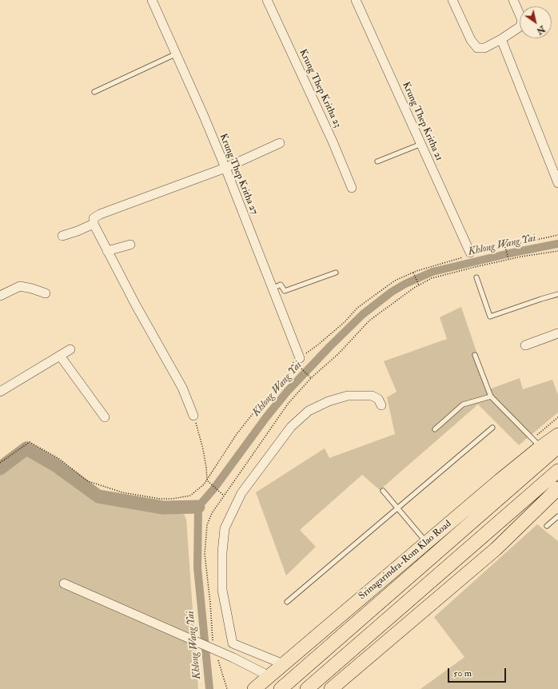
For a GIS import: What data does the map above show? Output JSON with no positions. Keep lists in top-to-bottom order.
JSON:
{
  "streets": {
    "main road": ["Srinagarindra-Rom Klao Road"],
    "street": ["Krung Thep Kritha 23", "Krung Thep Kritha 21", "Krung Thep Kritha 27"]
  },
  "water": ["Khlong Wang Yai"],
  "scale_bar": "50 m",
  "north": "bottom right"
}
